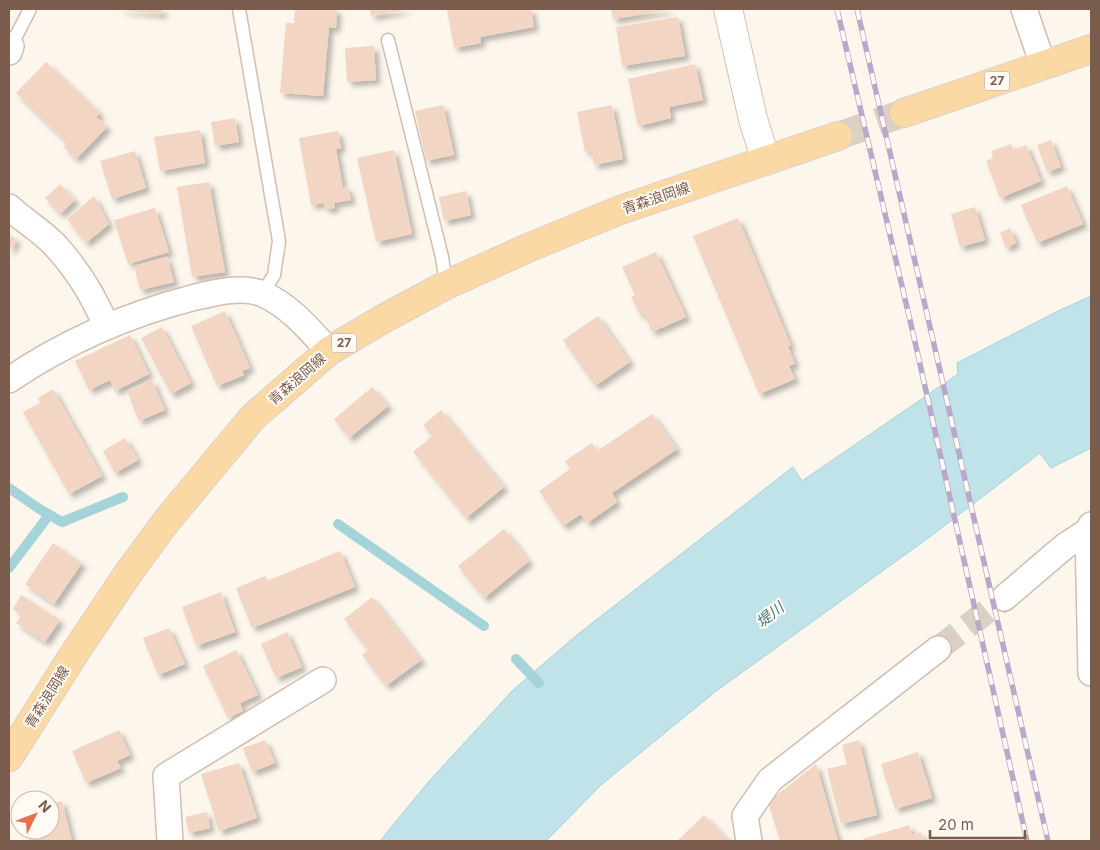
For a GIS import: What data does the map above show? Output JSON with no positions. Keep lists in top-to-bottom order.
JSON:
{
  "streets": {
    "main road": ["27", "青森浪岡線"]
  },
  "water": ["堤川"],
  "scale_bar": "20 m",
  "north": "top right"
}
